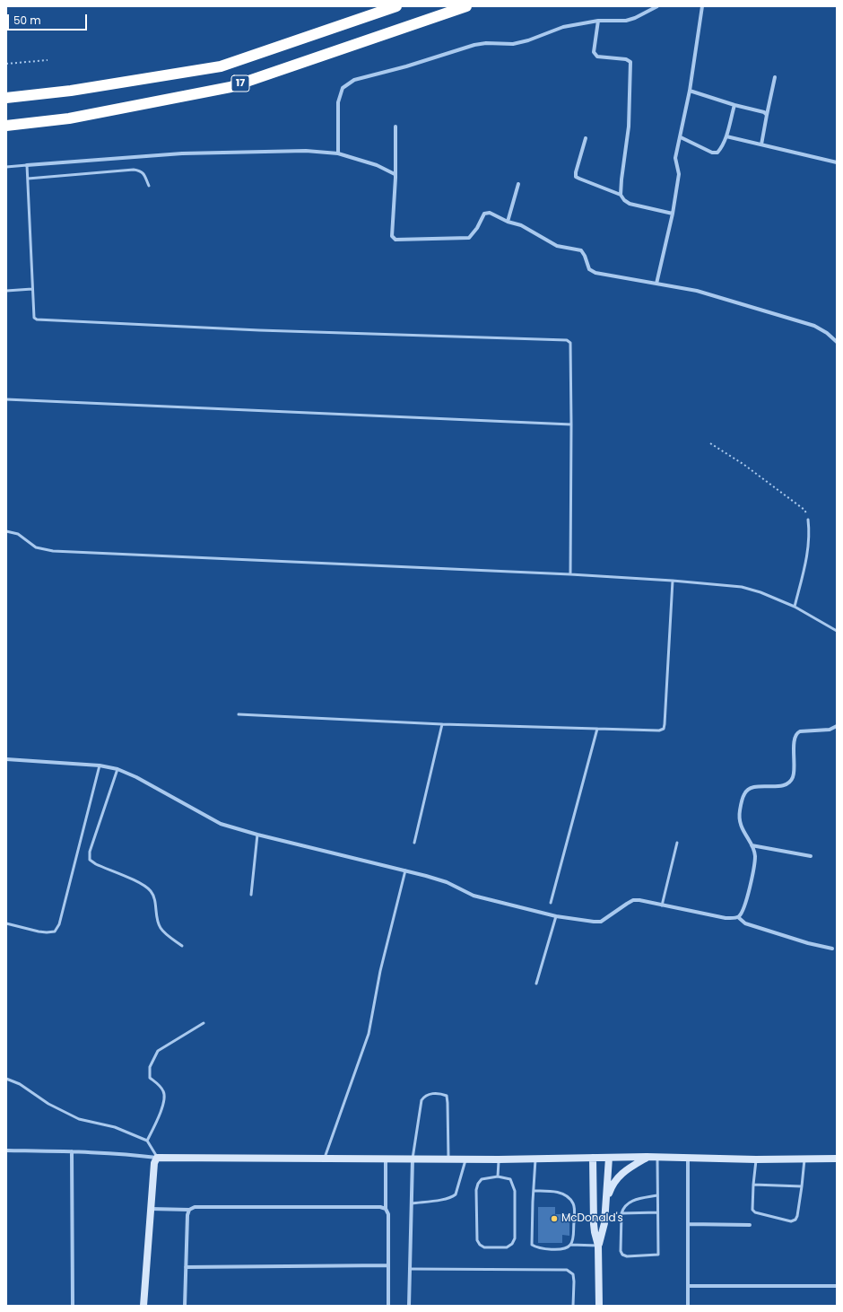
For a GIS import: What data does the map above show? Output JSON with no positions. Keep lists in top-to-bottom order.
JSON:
{
  "streets": {
    "highway": ["17"]
  },
  "places": ["McDonald's"],
  "scale_bar": "50 m"
}
